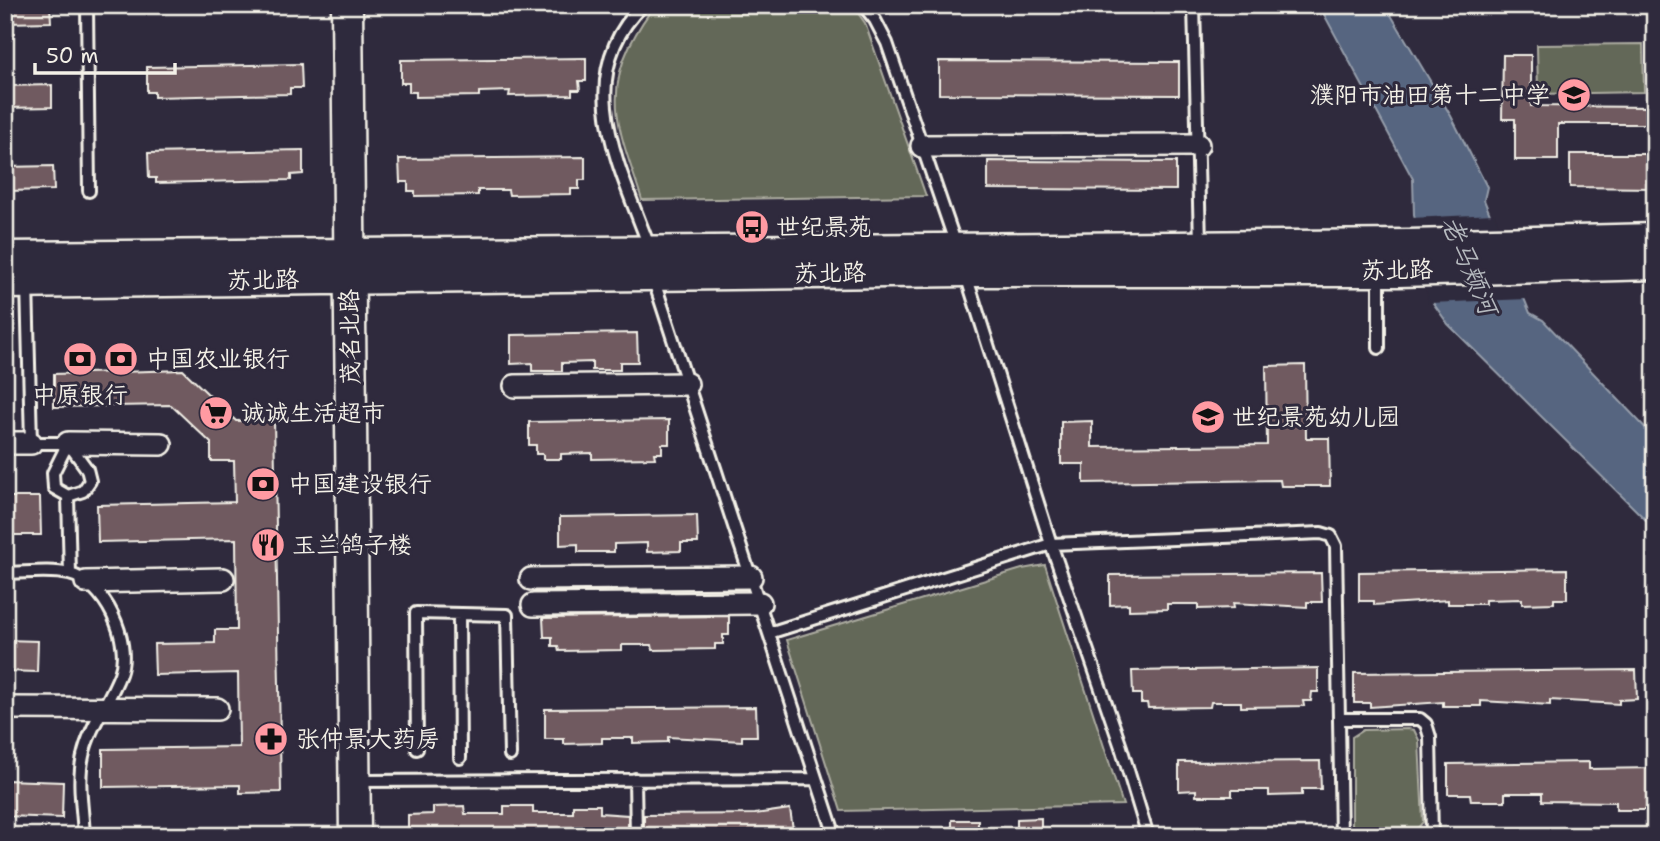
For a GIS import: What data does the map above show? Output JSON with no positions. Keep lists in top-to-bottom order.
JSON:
{
  "streets": {
    "main road": ["苏北路", "茂名北路"]
  },
  "crossings": [
    ["苏北路", "茂名北路"]
  ],
  "water": ["老马颊河"],
  "places": {
    "school or university": ["濮阳市油田第十二中学", "世纪景苑幼儿园"],
    "bus stop": ["世纪景苑"],
    "bank": ["中原银行", "中国农业银行", "中国建设银行"],
    "supermarket": ["诚诚生活超市"],
    "restaurant": ["玉兰鸽子楼"],
    "pharmacy": ["张仲景大药房"]
  },
  "scale_bar": "50 m"
}
